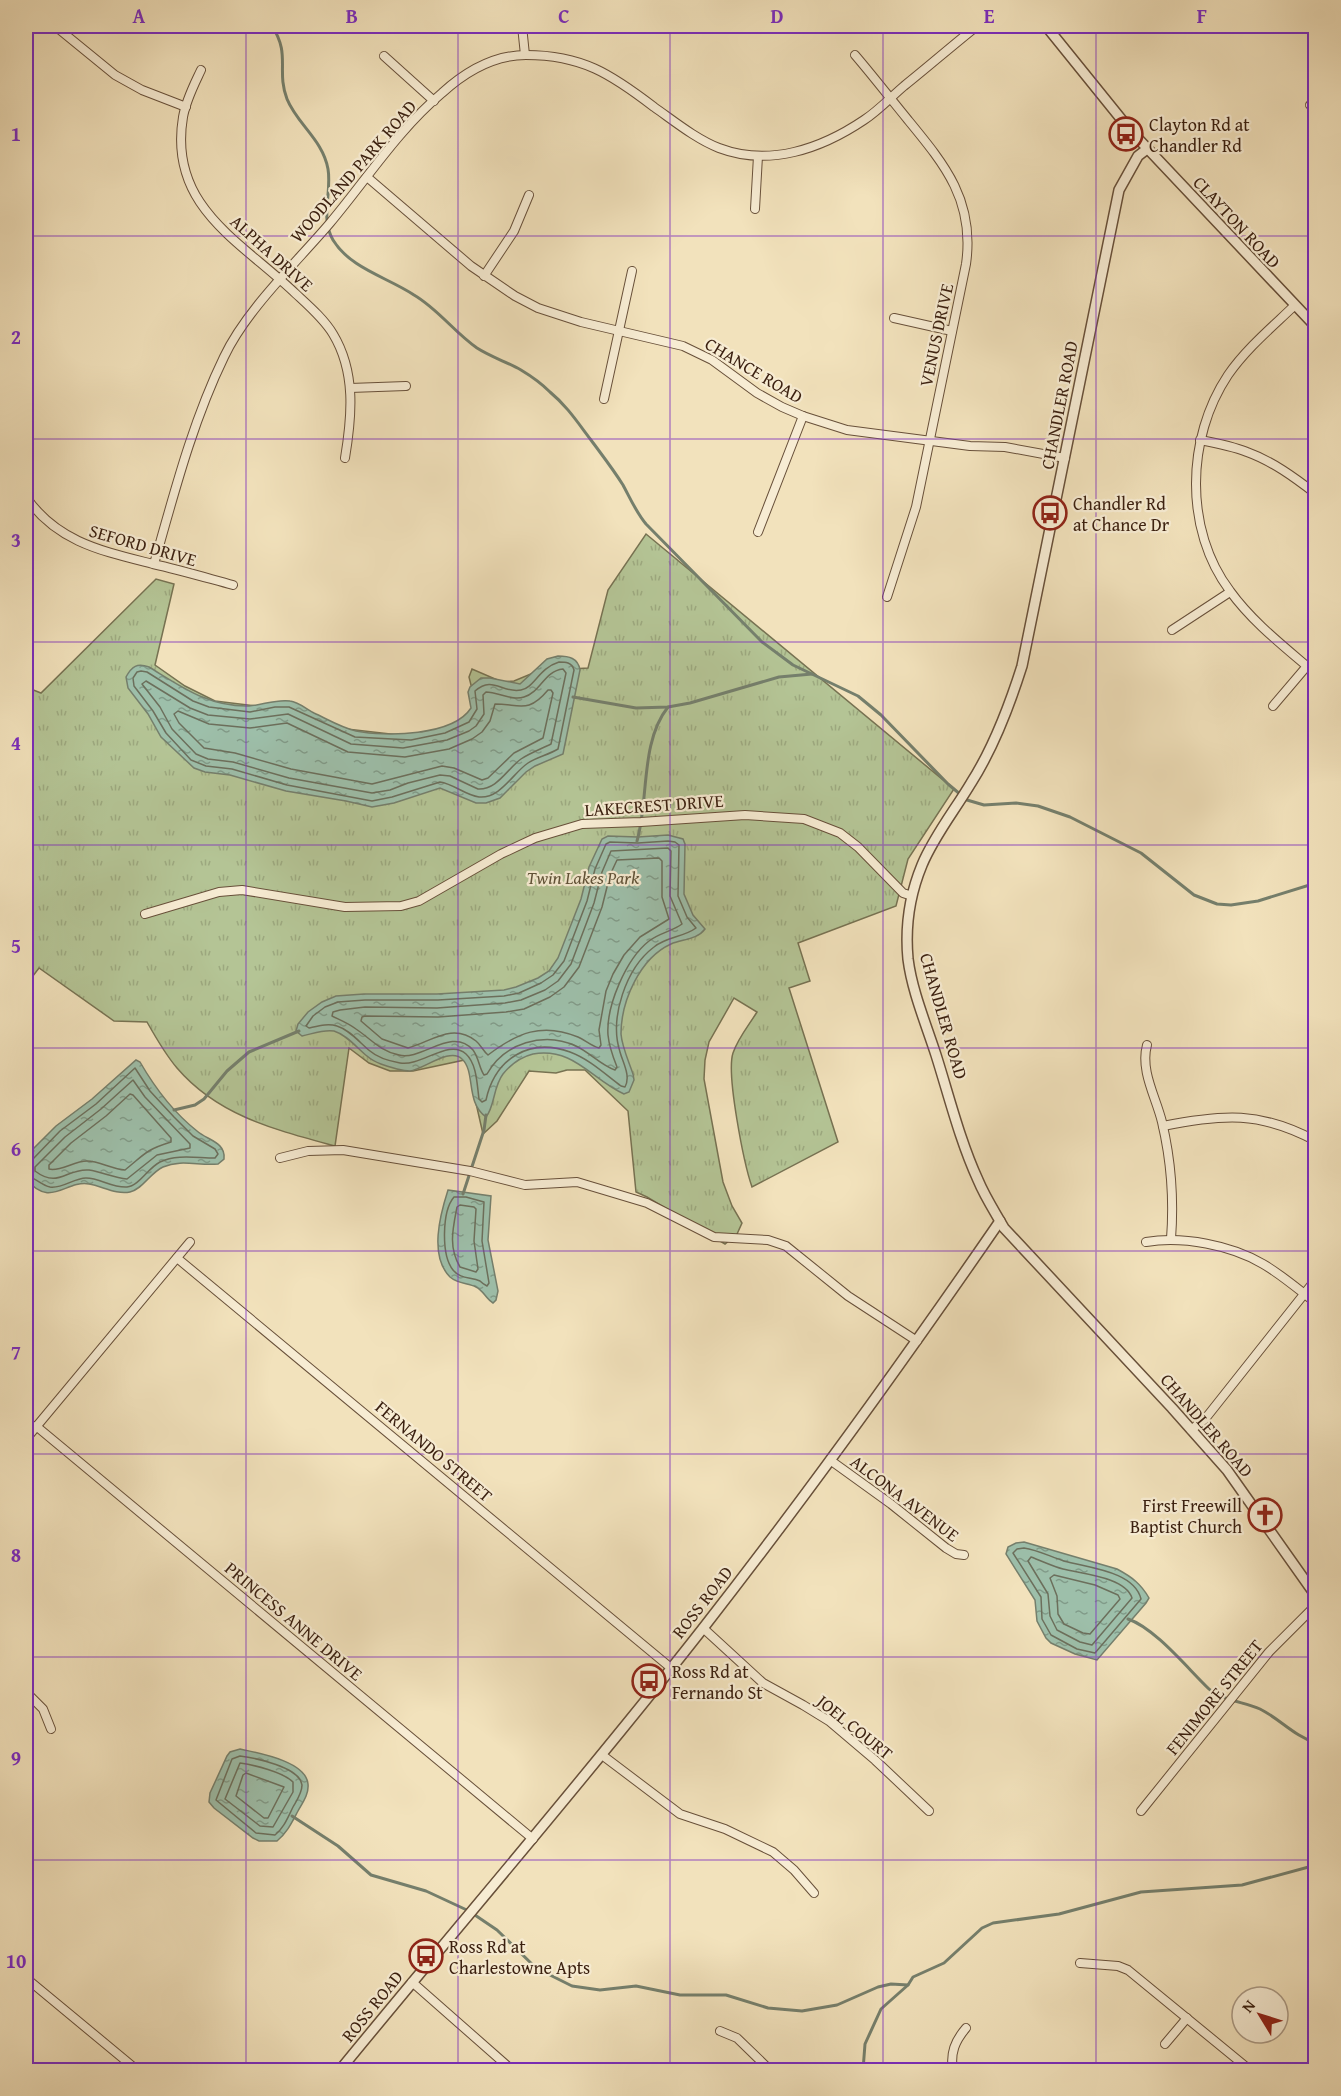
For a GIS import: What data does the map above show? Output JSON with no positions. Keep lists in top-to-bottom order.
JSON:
{
  "streets": {
    "street": [
      "WOODLAND PARK ROAD",
      "CLAYTON ROAD",
      "ALPHA DRIVE",
      "VENUS DRIVE",
      "CHANCE ROAD",
      "CHANDLER ROAD",
      "SEFORD DRIVE",
      "LAKECREST DRIVE",
      "FERNANDO STREET",
      "ALCONA AVENUE",
      "ROSS ROAD",
      "PRINCESS ANNE DRIVE",
      "FENIMORE STREET",
      "JOEL COURT"
    ]
  },
  "crossings": [
    ["WOODLAND PARK ROAD", "ALPHA DRIVE"],
    ["WOODLAND PARK ROAD", "VENUS DRIVE"],
    ["WOODLAND PARK ROAD", "CHANCE ROAD"],
    ["WOODLAND PARK ROAD", "SEFORD DRIVE"],
    ["CLAYTON ROAD", "CHANDLER ROAD"],
    ["VENUS DRIVE", "CHANCE ROAD"],
    ["CHANCE ROAD", "CHANDLER ROAD"],
    ["CHANDLER ROAD", "LAKECREST DRIVE"],
    ["CHANDLER ROAD", "ROSS ROAD"],
    ["FERNANDO STREET", "ROSS ROAD"],
    ["ALCONA AVENUE", "ROSS ROAD"],
    ["ROSS ROAD", "PRINCESS ANNE DRIVE"],
    ["ROSS ROAD", "JOEL COURT"]
  ],
  "parks": ["Twin Lakes Park"],
  "places": {
    "bus stop": [
      "Clayton Rd at Chandler Rd",
      "Chandler Rd at Chance Dr",
      "Ross Rd at Fernando St",
      "Ross Rd at Charlestowne Apts"
    ],
    "church": ["First Freewill Baptist Church"]
  },
  "north": "top left",
  "grid": {
    "columns": [
      "A",
      "B",
      "C",
      "D",
      "E",
      "F"
    ],
    "rows": [
      "1",
      "2",
      "3",
      "4",
      "5",
      "6",
      "7",
      "8",
      "9",
      "10"
    ]
  }
}
